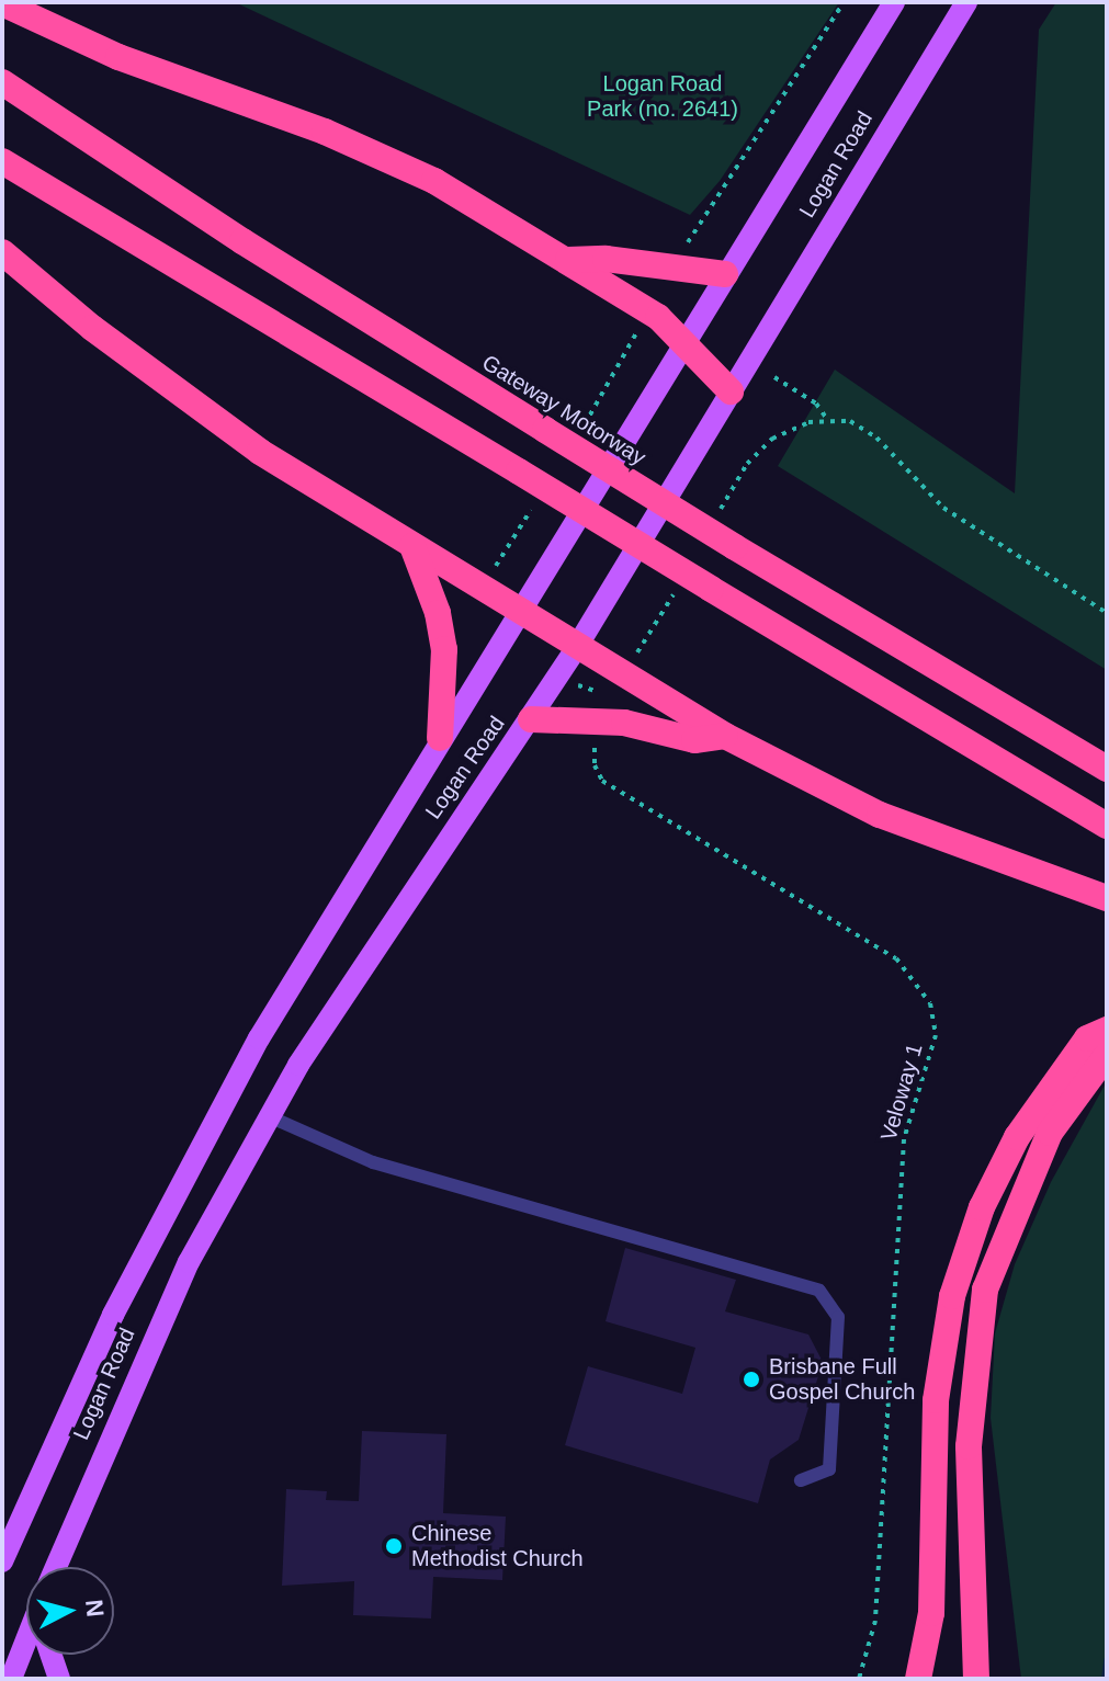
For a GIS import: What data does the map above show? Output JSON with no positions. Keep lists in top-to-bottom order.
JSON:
{
  "streets": {
    "highway": ["Gateway Motorway"],
    "main road": ["Logan Road"],
    "path": ["Veloway 1"]
  },
  "parks": ["Logan Road Park (no. 2641)"],
  "places": ["Brisbane Full Gospel Church", "Chinese Methodist Church"],
  "north": "right"
}
